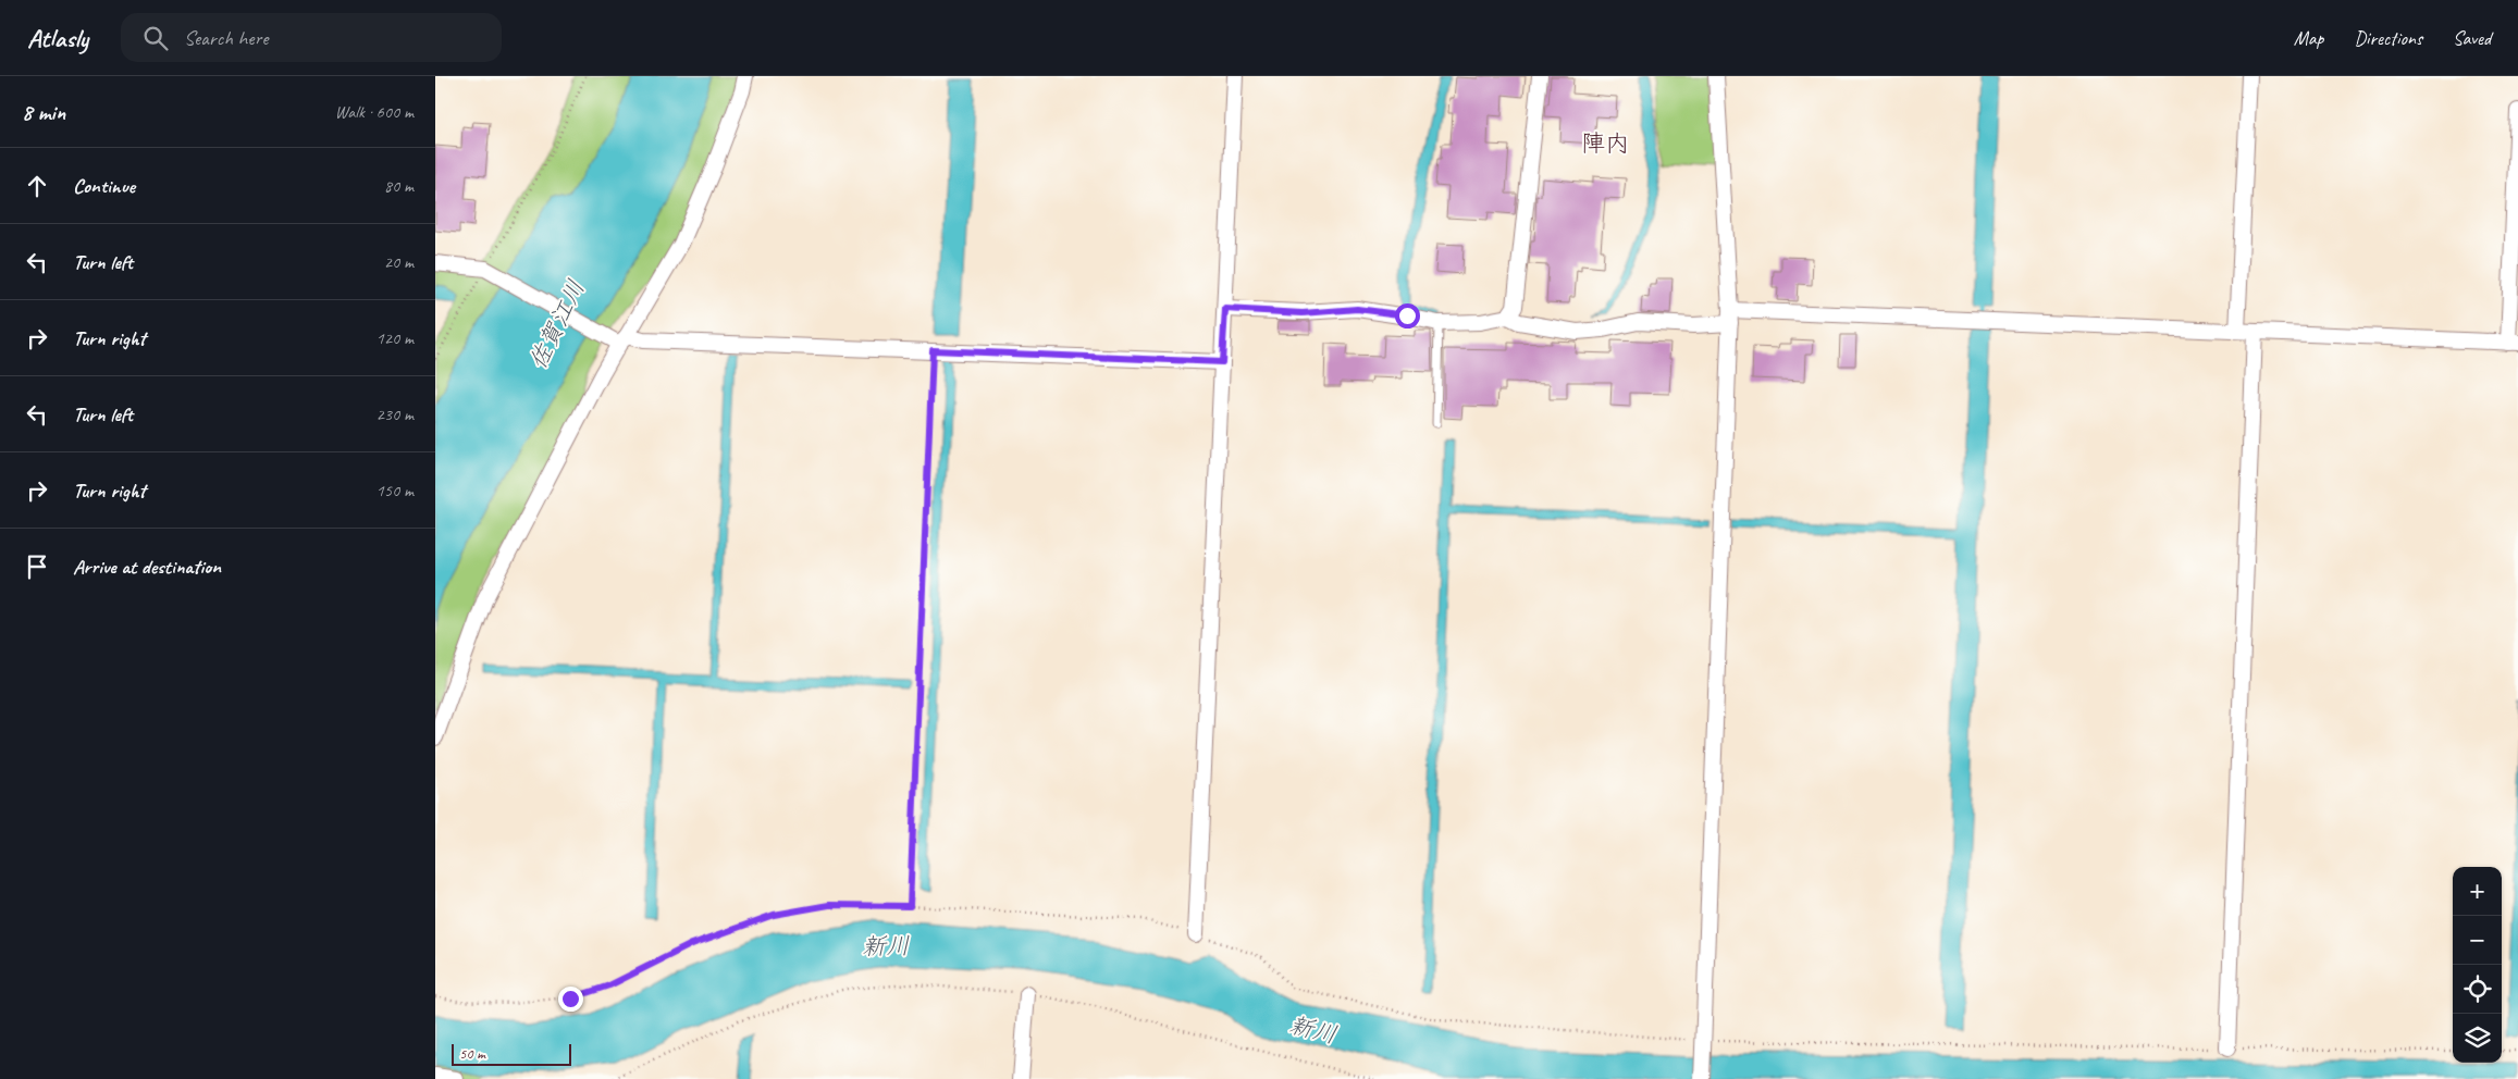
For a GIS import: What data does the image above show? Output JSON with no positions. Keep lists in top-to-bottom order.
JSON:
{
  "districts": ["陣内"],
  "water": ["佐賀江川", "新川"],
  "scale_bar": "50 m",
  "page": {
    "header": "Atlasly",
    "search": "Search here",
    "nav": ["Map", "Directions", "Saved"],
    "heading": ["8 min", "Walk · 600 m"],
    "list": [
      ["Continue", "80 m"],
      ["Turn left", "20 m"],
      ["Turn right", "120 m"],
      ["Turn left", "230 m"],
      ["Turn right", "150 m"],
      "Arrive at destination"
    ],
    "map_buttons": ["+", "−"],
    "scale": "50 m"
  }
}
